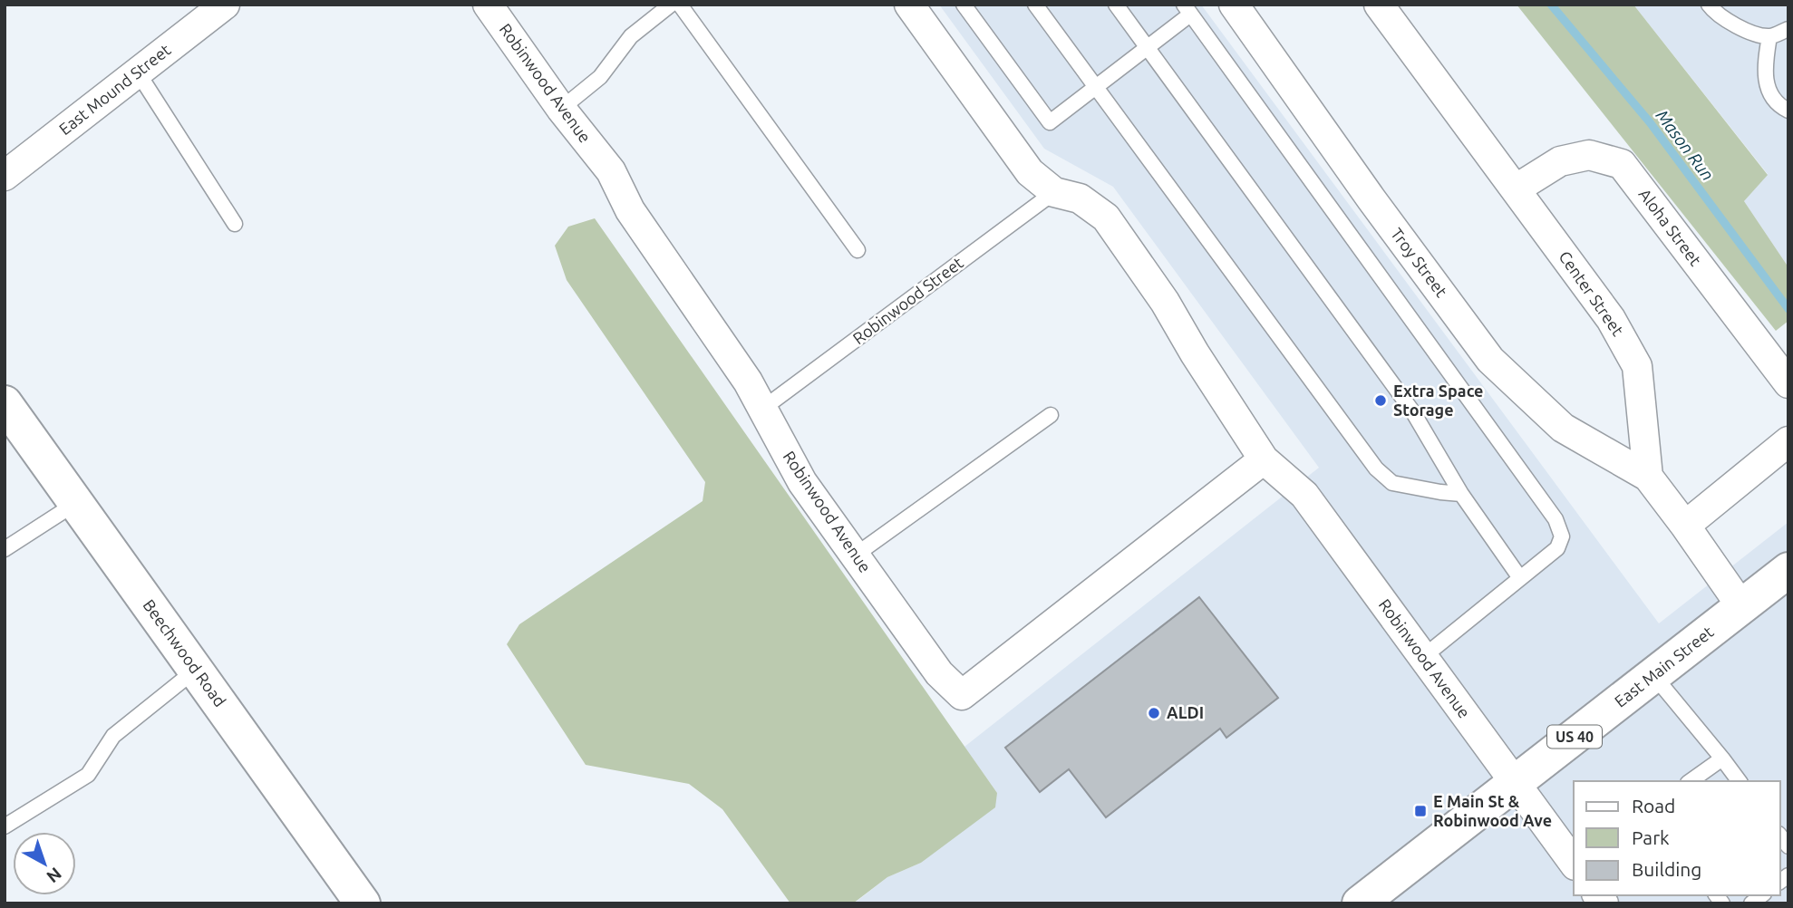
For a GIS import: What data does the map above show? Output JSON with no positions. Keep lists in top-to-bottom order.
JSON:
{
  "streets": {
    "street": [
      "Robinwood Avenue",
      "East Mound Street",
      "Aloha Street",
      "Troy Street",
      "Center Street",
      "Beechwood Road",
      "East Main Street",
      "US 40"
    ],
    "lane": ["Robinwood Street"]
  },
  "crossings": [
    ["Robinwood Avenue", "Robinwood Street"],
    ["Robinwood Avenue", "East Main Street"],
    ["Aloha Street", "Center Street"],
    ["Troy Street", "Center Street"]
  ],
  "water": ["Mason Run"],
  "places": {
    "other": ["Extra Space Storage", "ALDI"],
    "transit": ["E Main St & Robinwood Ave"]
  },
  "legend": ["Road", "Park", "Building"],
  "north": "bottom right"
}
